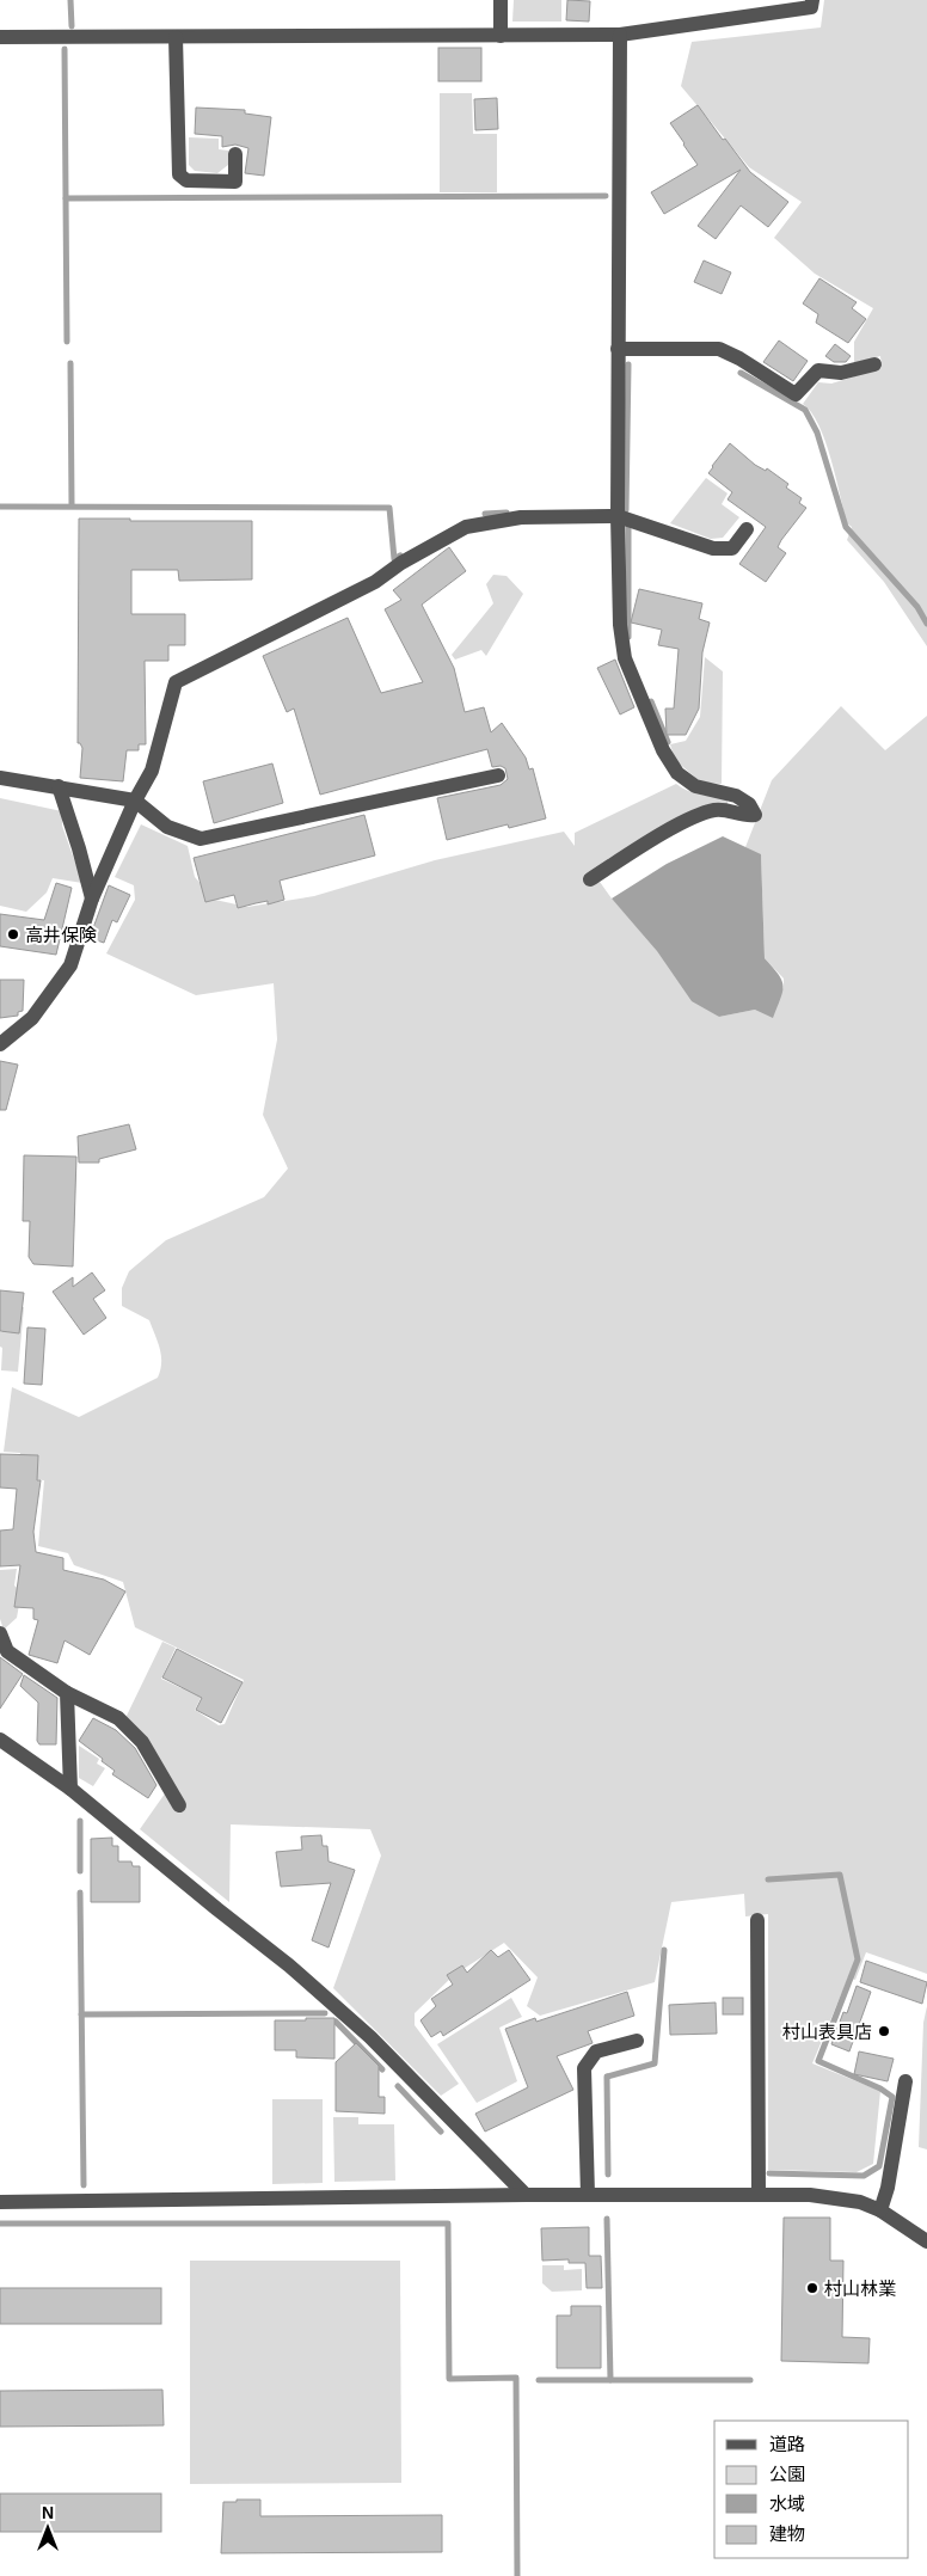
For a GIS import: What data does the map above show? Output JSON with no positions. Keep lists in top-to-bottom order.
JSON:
{
  "places": ["高井保険", "村山表具店", "村山林業"],
  "legend": [
    "道路",
    "公園",
    "水域",
    "建物"
  ],
  "north": "top"
}
